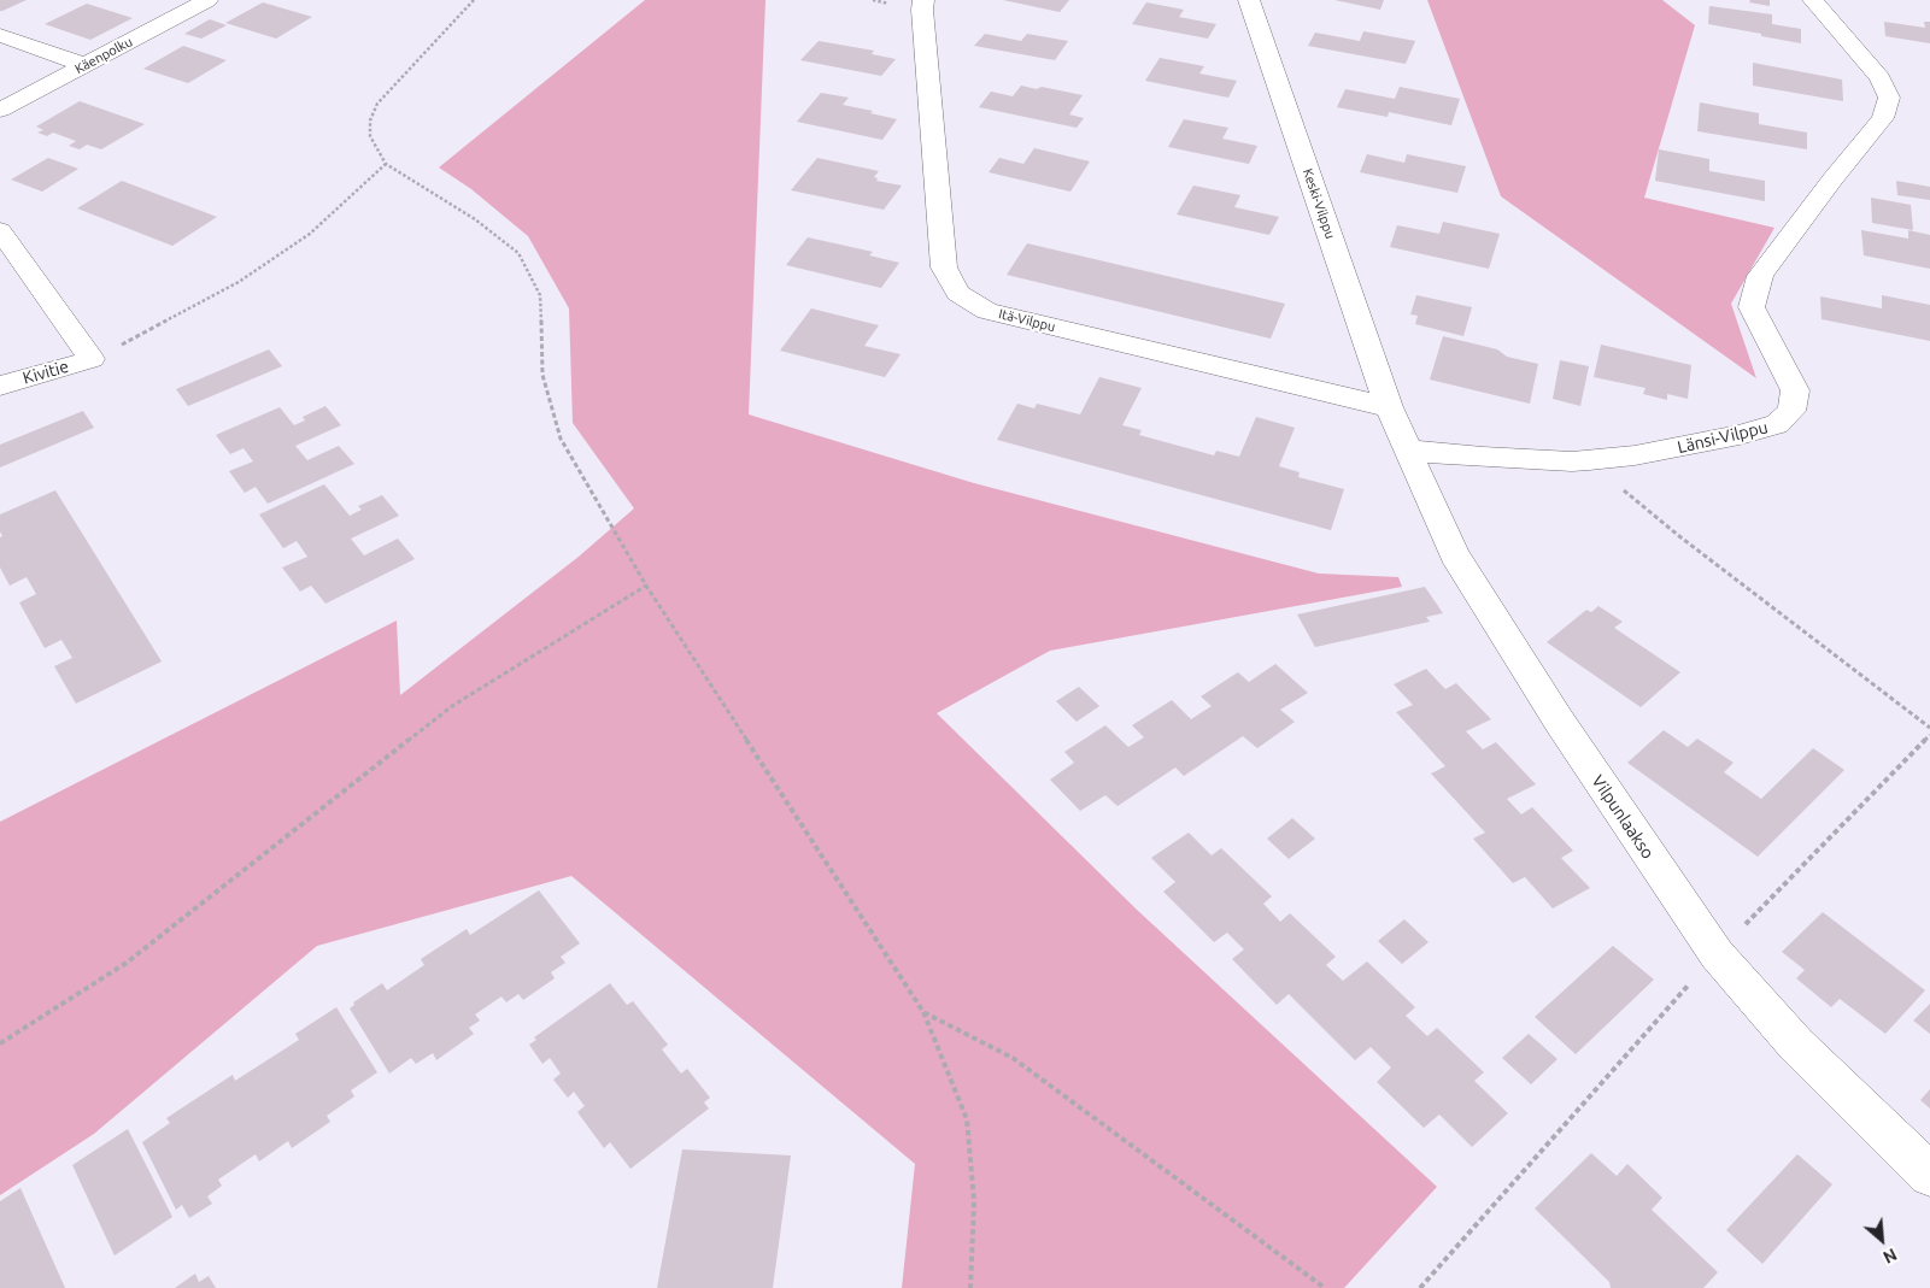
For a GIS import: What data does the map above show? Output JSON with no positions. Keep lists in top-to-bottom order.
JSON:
{
  "streets": {
    "street": [
      "Käenpolku",
      "Keski-Vilppu",
      "Itä-Vilppu",
      "Kivitie",
      "Länsi-Vilppu",
      "Vilpunlaakso"
    ]
  },
  "crossings": [
    ["Keski-Vilppu", "Itä-Vilppu"],
    ["Keski-Vilppu", "Vilpunlaakso"],
    ["Itä-Vilppu", "Vilpunlaakso"],
    ["Länsi-Vilppu", "Vilpunlaakso"]
  ],
  "north": "bottom right"
}
